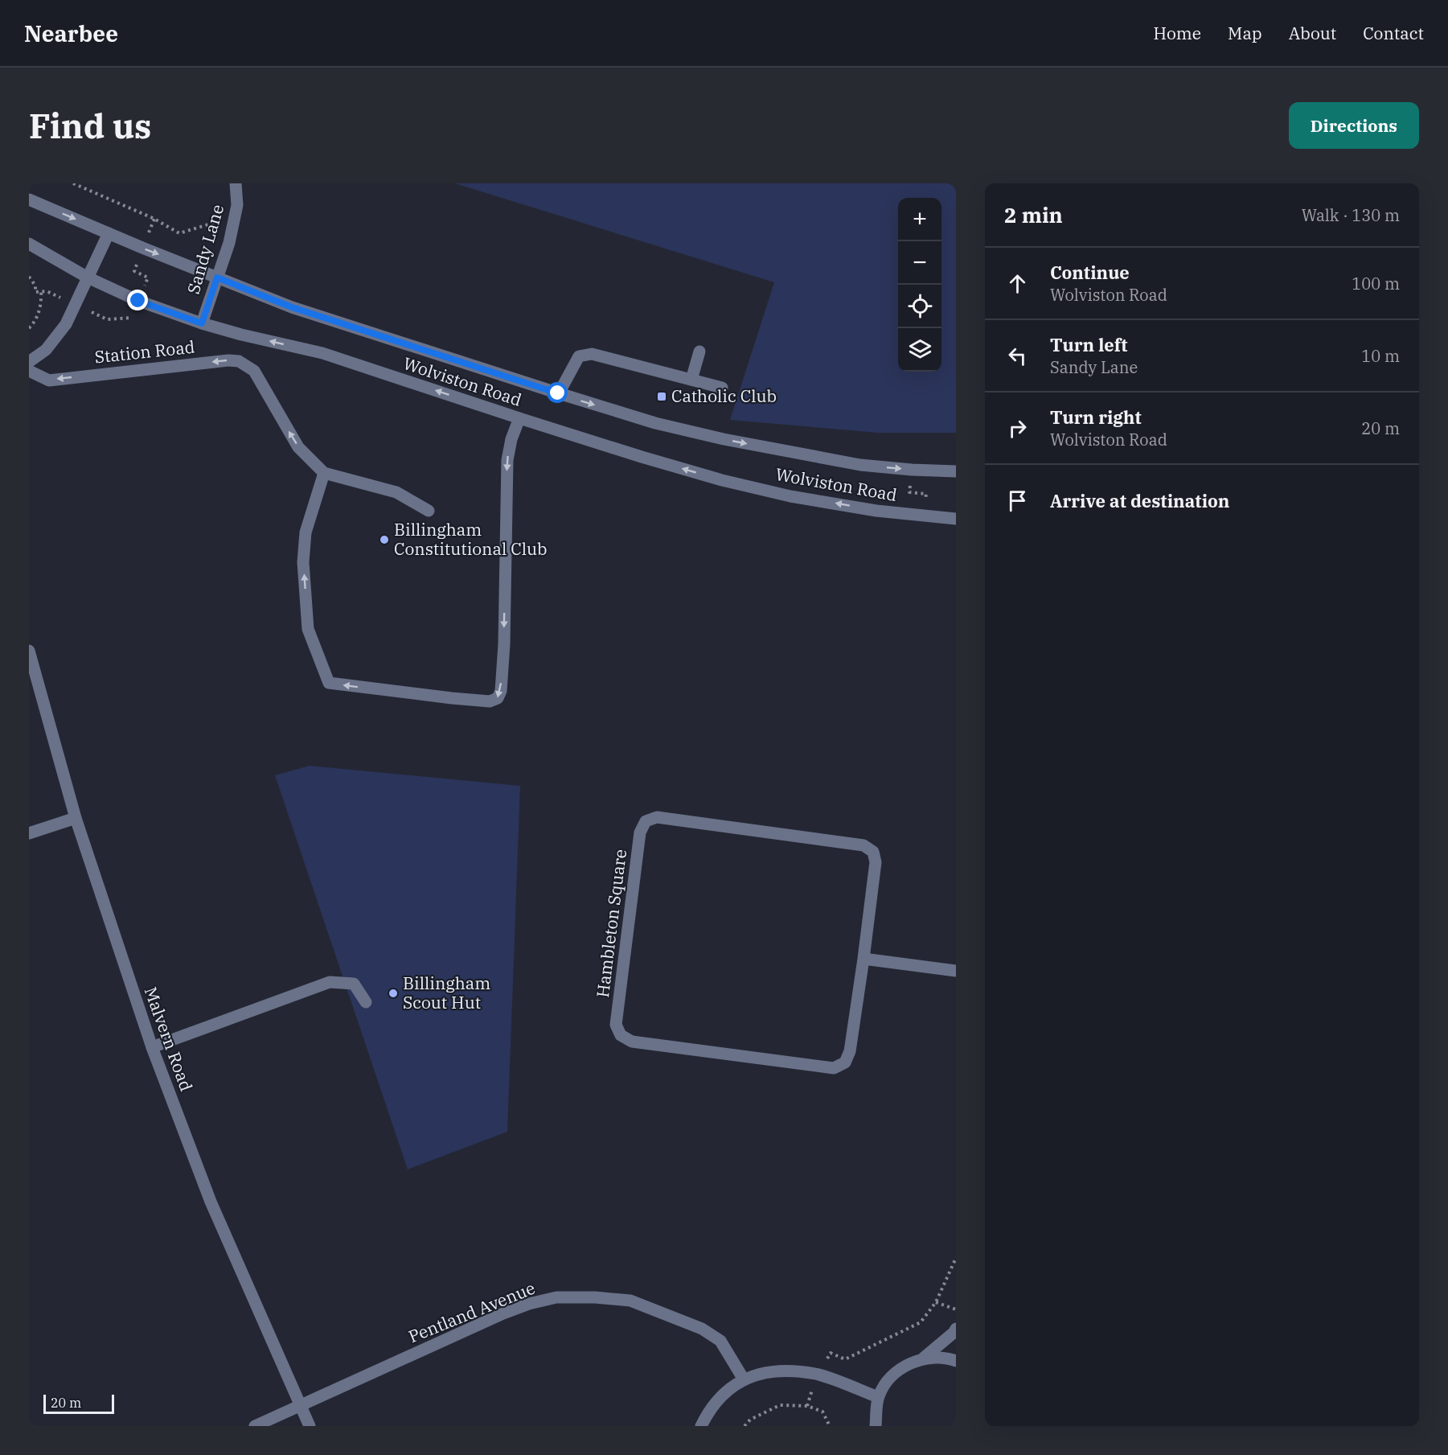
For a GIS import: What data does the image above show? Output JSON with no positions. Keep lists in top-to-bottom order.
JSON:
{
  "streets": {
    "street": [
      "Sandy Lane",
      "Station Road",
      "Wolviston Road",
      "Hambleton Square",
      "Malvern Road",
      "Pentland Avenue"
    ]
  },
  "crossings": [
    ["Sandy Lane", "Wolviston Road"],
    ["Malvern Road", "Pentland Avenue"]
  ],
  "one_way": ["Station Road"],
  "places": {
    "transit": ["Catholic Club"],
    "other": ["Billingham Constitutional Club", "Billingham Scout Hut"]
  },
  "scale_bar": "20 m",
  "page": {
    "header": "Nearbee",
    "nav": [
      "Home",
      "Map",
      "About",
      "Contact"
    ],
    "buttons": "Directions",
    "title": "Find us",
    "heading": ["2 min", "Walk · 130 m"],
    "map_buttons": ["+", "−"],
    "list": [
      ["Continue", "Wolviston Road", "100 m"],
      ["Turn left", "Sandy Lane", "10 m"],
      ["Turn right", "Wolviston Road", "20 m"],
      "Arrive at destination"
    ],
    "scale": "20 m"
  }
}
